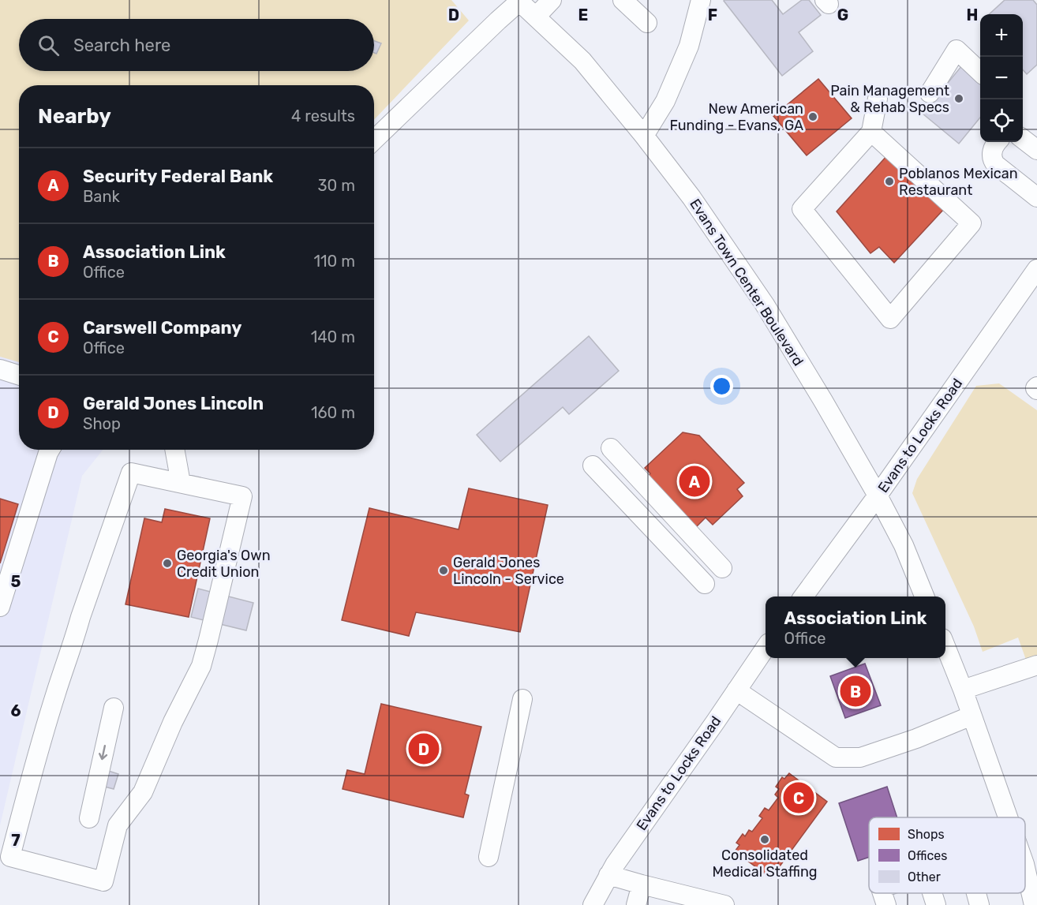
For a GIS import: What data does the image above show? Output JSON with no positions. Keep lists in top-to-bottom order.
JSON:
{
  "streets": {
    "street": ["Evans Town Center Boulevard", "Evans to Locks Road"]
  },
  "crossings": [
    ["Evans Town Center Boulevard", "Evans to Locks Road"]
  ],
  "places": [
    "Pain Management & Rehab Specs",
    "New American Funding - Evans, GA",
    "Poblanos Mexican Restaurant",
    "Georgia's Own Credit Union",
    "Gerald Jones Lincoln - Service",
    "Consolidated Medical Staffing"
  ],
  "legend": ["Shops", "Offices", "Other"],
  "page": {
    "map_buttons": ["+", "−"],
    "search": "Search here",
    "heading": ["Nearby", "4 results"],
    "list": [
      {
        "mark": "A",
        "name": "Security Federal Bank",
        "note": "Bank",
        "value": "30 m"
      },
      {
        "mark": "B",
        "name": "Association Link",
        "note": "Office",
        "value": "110 m"
      },
      {
        "mark": "C",
        "name": "Carswell Company",
        "note": "Office",
        "value": "140 m"
      },
      {
        "mark": "D",
        "name": "Gerald Jones Lincoln",
        "note": "Shop",
        "value": "160 m"
      }
    ],
    "pins": [
      "A",
      "B",
      "D",
      "C"
    ],
    "popup": ["Association Link", "Office"]
  },
  "grid": {
    "columns": [
      "D",
      "E",
      "F",
      "G",
      "H"
    ],
    "rows": ["5", "6", "7"]
  }
}
